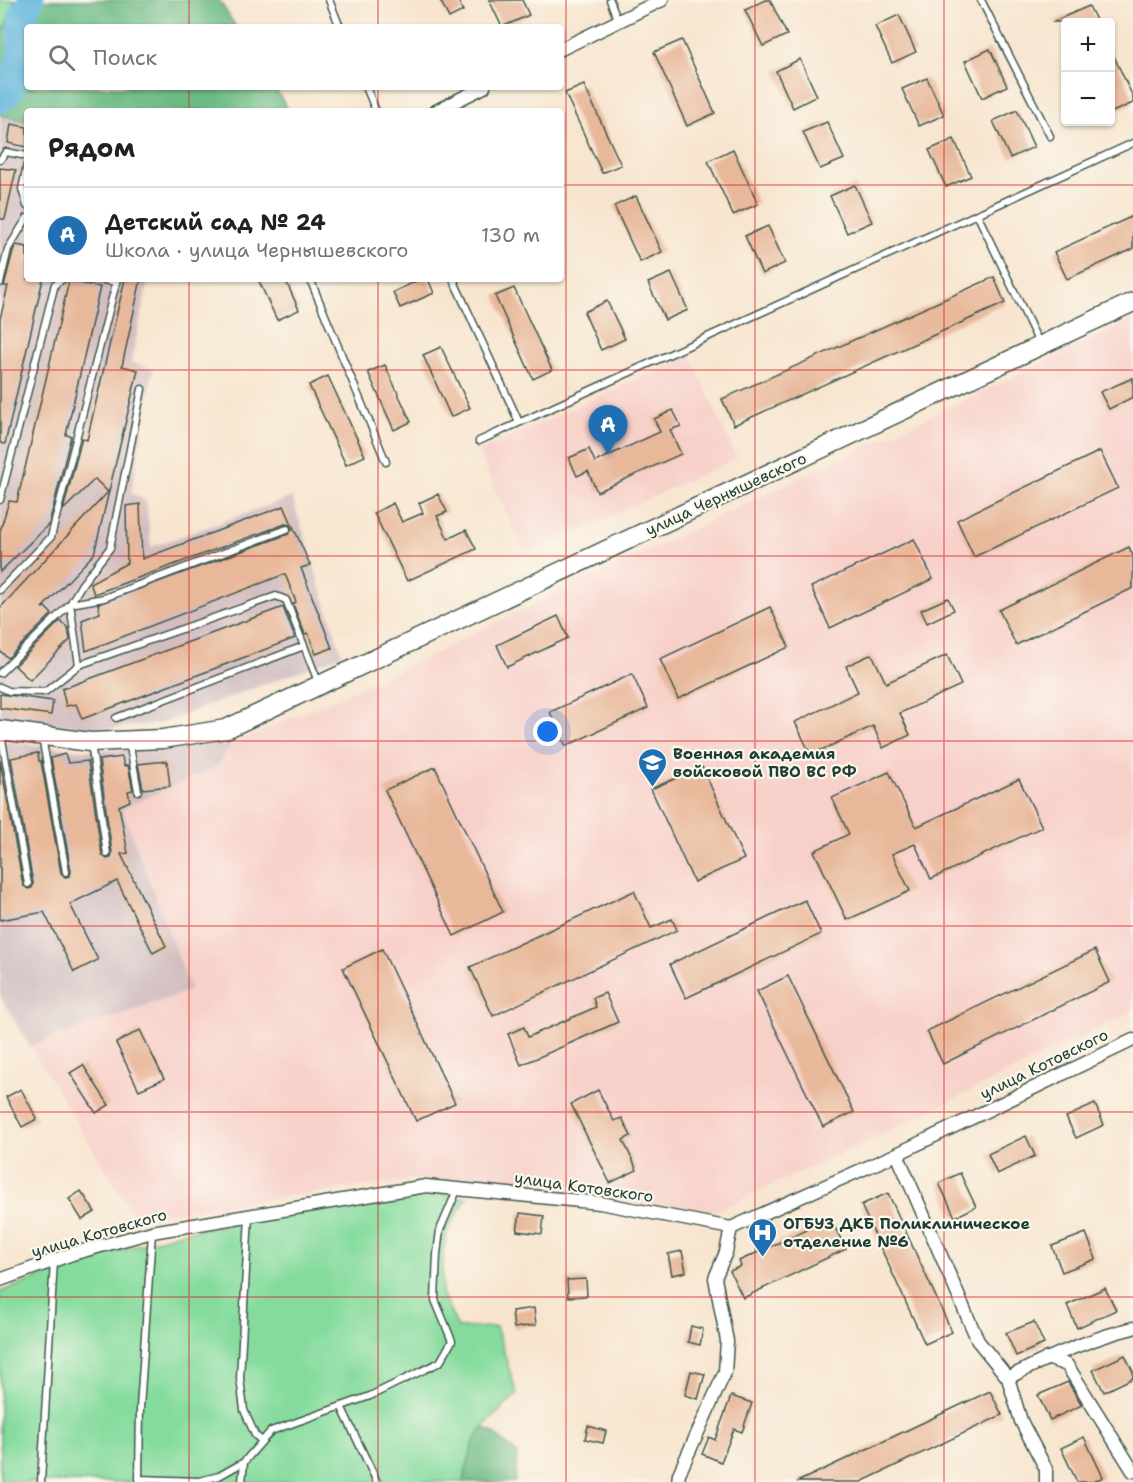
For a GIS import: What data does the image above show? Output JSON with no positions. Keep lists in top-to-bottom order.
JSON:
{
  "streets": {
    "street": ["улица Чернышевского", "улица Котовского"]
  },
  "places": {
    "school or university": ["Военная академия войсковой ПВО ВС РФ"],
    "hospital": ["ОГБУЗ ДКБ Поликлиническое отделение №6"]
  },
  "page": {
    "map_buttons": ["+", "−"],
    "search": "Поиск",
    "heading": "Рядом",
    "list": [
      {
        "mark": "A",
        "name": "Детский сад № 24",
        "note": "Школа · улица Чернышевского",
        "value": "130 m"
      }
    ],
    "pins": "A"
  }
}
